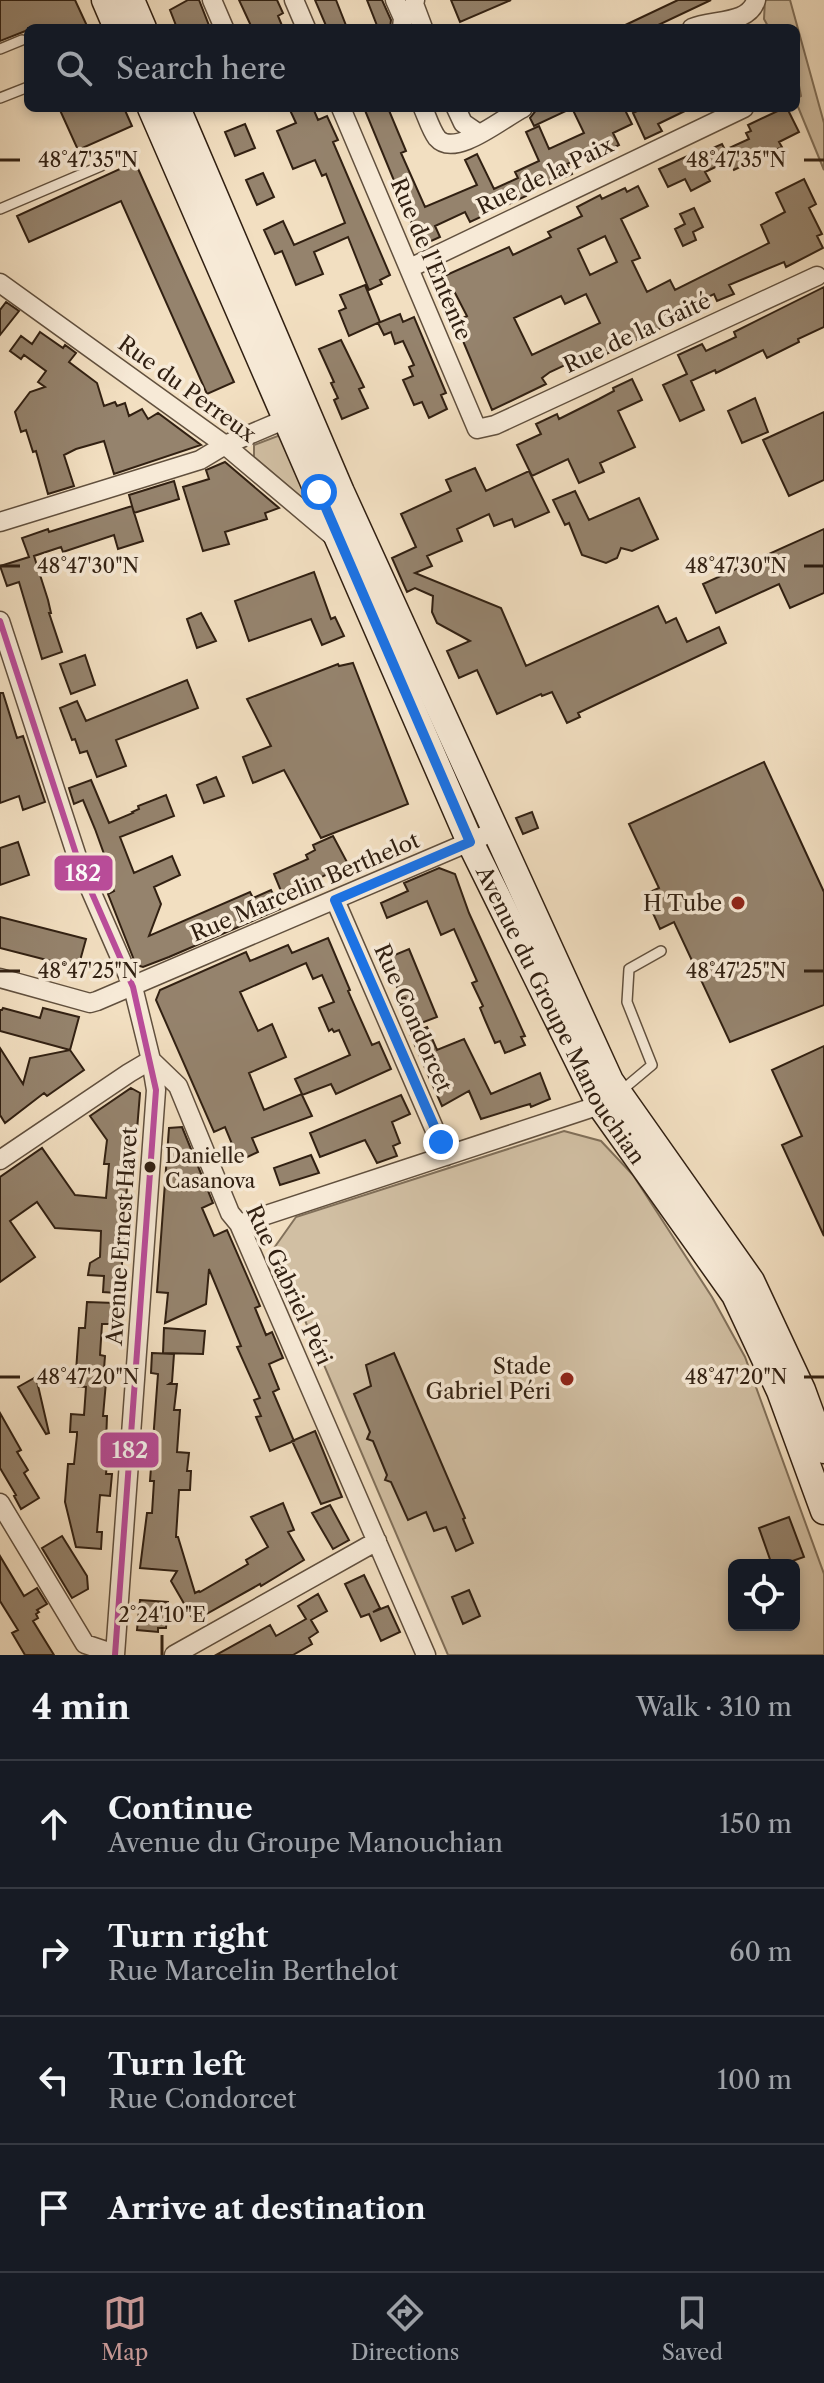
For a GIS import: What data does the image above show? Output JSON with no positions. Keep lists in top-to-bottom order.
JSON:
{
  "streets": {
    "street": [
      "Rue de la Paix",
      "Rue de l'Entente",
      "Rue de la Gaité",
      "Rue du Perreux",
      "Rue Marcelin Berthelot",
      "Avenue du Groupe Manouchian",
      "Rue Condorcet",
      "Avenue Ernest Havet",
      "Rue Gabriel Péri"
    ]
  },
  "crossings": [
    ["Rue de la Paix", "Rue de l'Entente"],
    ["Rue de l'Entente", "Rue de la Gaité"],
    ["Rue du Perreux", "Avenue du Groupe Manouchian"],
    ["Rue Marcelin Berthelot", "Avenue du Groupe Manouchian"],
    ["Rue Marcelin Berthelot", "Rue Condorcet"],
    ["Avenue Ernest Havet", "Rue Gabriel Péri"]
  ],
  "places": ["H Tube", "Danielle Casanova", "Stade Gabriel Péri"],
  "lines": ["transit line 182"],
  "page": {
    "search": "Search here",
    "heading": ["4 min", "Walk · 310 m"],
    "list": [
      ["Continue", "Avenue du Groupe Manouchian", "150 m"],
      ["Turn right", "Rue Marcelin Berthelot", "60 m"],
      ["Turn left", "Rue Condorcet", "100 m"],
      "Arrive at destination"
    ],
    "nav": ["Map", "Directions", "Saved"]
  },
  "coordinates": [
    "48°47'35\"N",
    "48°47'30\"N",
    "48°47'25\"N",
    "48°47'20\"N",
    "2°24'10\"E"
  ]
}
